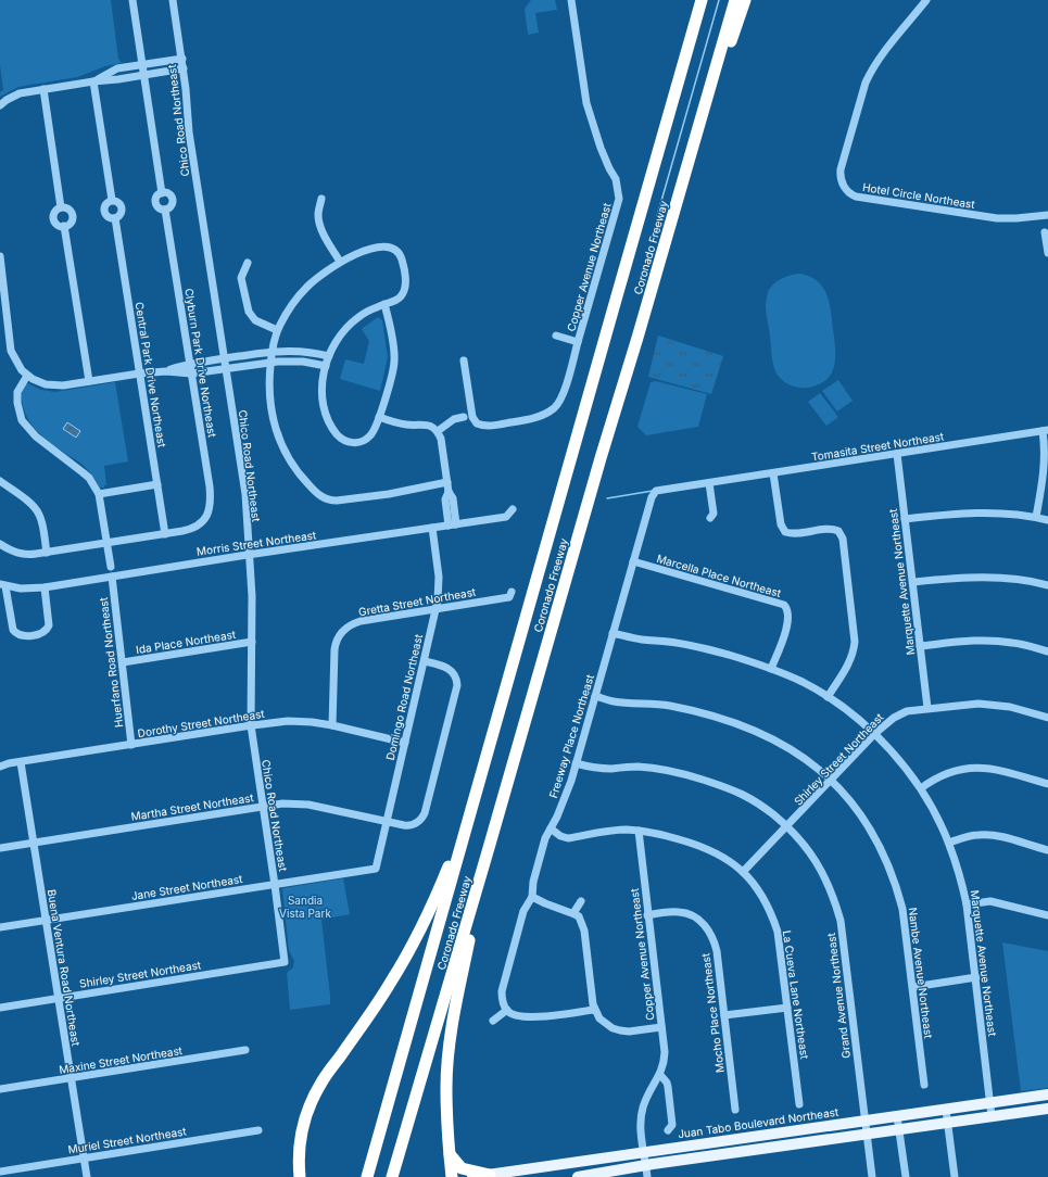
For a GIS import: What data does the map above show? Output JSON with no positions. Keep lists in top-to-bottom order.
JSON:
{
  "streets": {
    "highway": ["Coronado Freeway"],
    "main road": ["Juan Tabo Boulevard Northeast"],
    "street": [
      "Chico Road Northeast",
      "Hotel Circle Northeast",
      "Copper Avenue Northeast",
      "Clyburn Park Drive Northeast",
      "Central Park Drive Northeast",
      "Tomasita Street Northeast",
      "Morris Street Northeast",
      "Marcella Place Northeast",
      "Marquette Avenue Northeast",
      "Gretta Street Northeast",
      "Ida Place Northeast",
      "Huerfano Road Northeast",
      "Domingo Road Northeast",
      "Dorothy Street Northeast",
      "Freeway Place Northeast",
      "Shirley Street Northeast",
      "Martha Street Northeast",
      "Jane Street Northeast",
      "Buena Ventura Road Northeast",
      "Nambe Avenue Northeast",
      "La Cueva Lane Northeast",
      "Grand Avenue Northeast",
      "Mocho Place Northeast",
      "Maxine Street Northeast",
      "Muriel Street Northeast"
    ]
  },
  "crossings": [
    ["Chico Road Northeast", "Morris Street Northeast"],
    ["Chico Road Northeast", "Ida Place Northeast"],
    ["Chico Road Northeast", "Dorothy Street Northeast"],
    ["Chico Road Northeast", "Shirley Street Northeast"],
    ["Chico Road Northeast", "Martha Street Northeast"],
    ["Chico Road Northeast", "Jane Street Northeast"],
    ["Copper Avenue Northeast", "Mocho Place Northeast"],
    ["Copper Avenue Northeast", "Juan Tabo Boulevard Northeast"],
    ["Clyburn Park Drive Northeast", "Central Park Drive Northeast"],
    ["Tomasita Street Northeast", "Marquette Avenue Northeast"],
    ["Tomasita Street Northeast", "Freeway Place Northeast"],
    ["Morris Street Northeast", "Huerfano Road Northeast"],
    ["Morris Street Northeast", "Domingo Road Northeast"],
    ["Marcella Place Northeast", "Marquette Avenue Northeast"],
    ["Marcella Place Northeast", "Freeway Place Northeast"],
    ["Marquette Avenue Northeast", "Freeway Place Northeast"],
    ["Marquette Avenue Northeast", "Shirley Street Northeast"],
    ["Marquette Avenue Northeast", "Juan Tabo Boulevard Northeast"],
    ["Gretta Street Northeast", "Domingo Road Northeast"],
    ["Gretta Street Northeast", "Dorothy Street Northeast"],
    ["Ida Place Northeast", "Huerfano Road Northeast"],
    ["Huerfano Road Northeast", "Dorothy Street Northeast"],
    ["Domingo Road Northeast", "Dorothy Street Northeast"],
    ["Domingo Road Northeast", "Martha Street Northeast"],
    ["Domingo Road Northeast", "Jane Street Northeast"],
    ["Dorothy Street Northeast", "Buena Ventura Road Northeast"],
    ["Freeway Place Northeast", "Nambe Avenue Northeast"],
    ["Shirley Street Northeast", "Buena Ventura Road Northeast"],
    ["Shirley Street Northeast", "Nambe Avenue Northeast"],
    ["Shirley Street Northeast", "La Cueva Lane Northeast"],
    ["Shirley Street Northeast", "Grand Avenue Northeast"],
    ["Martha Street Northeast", "Buena Ventura Road Northeast"],
    ["Jane Street Northeast", "Buena Ventura Road Northeast"],
    ["Buena Ventura Road Northeast", "Maxine Street Northeast"],
    ["Buena Ventura Road Northeast", "Muriel Street Northeast"],
    ["Grand Avenue Northeast", "Juan Tabo Boulevard Northeast"]
  ],
  "parks": ["Sandia Vista Park"]
}
